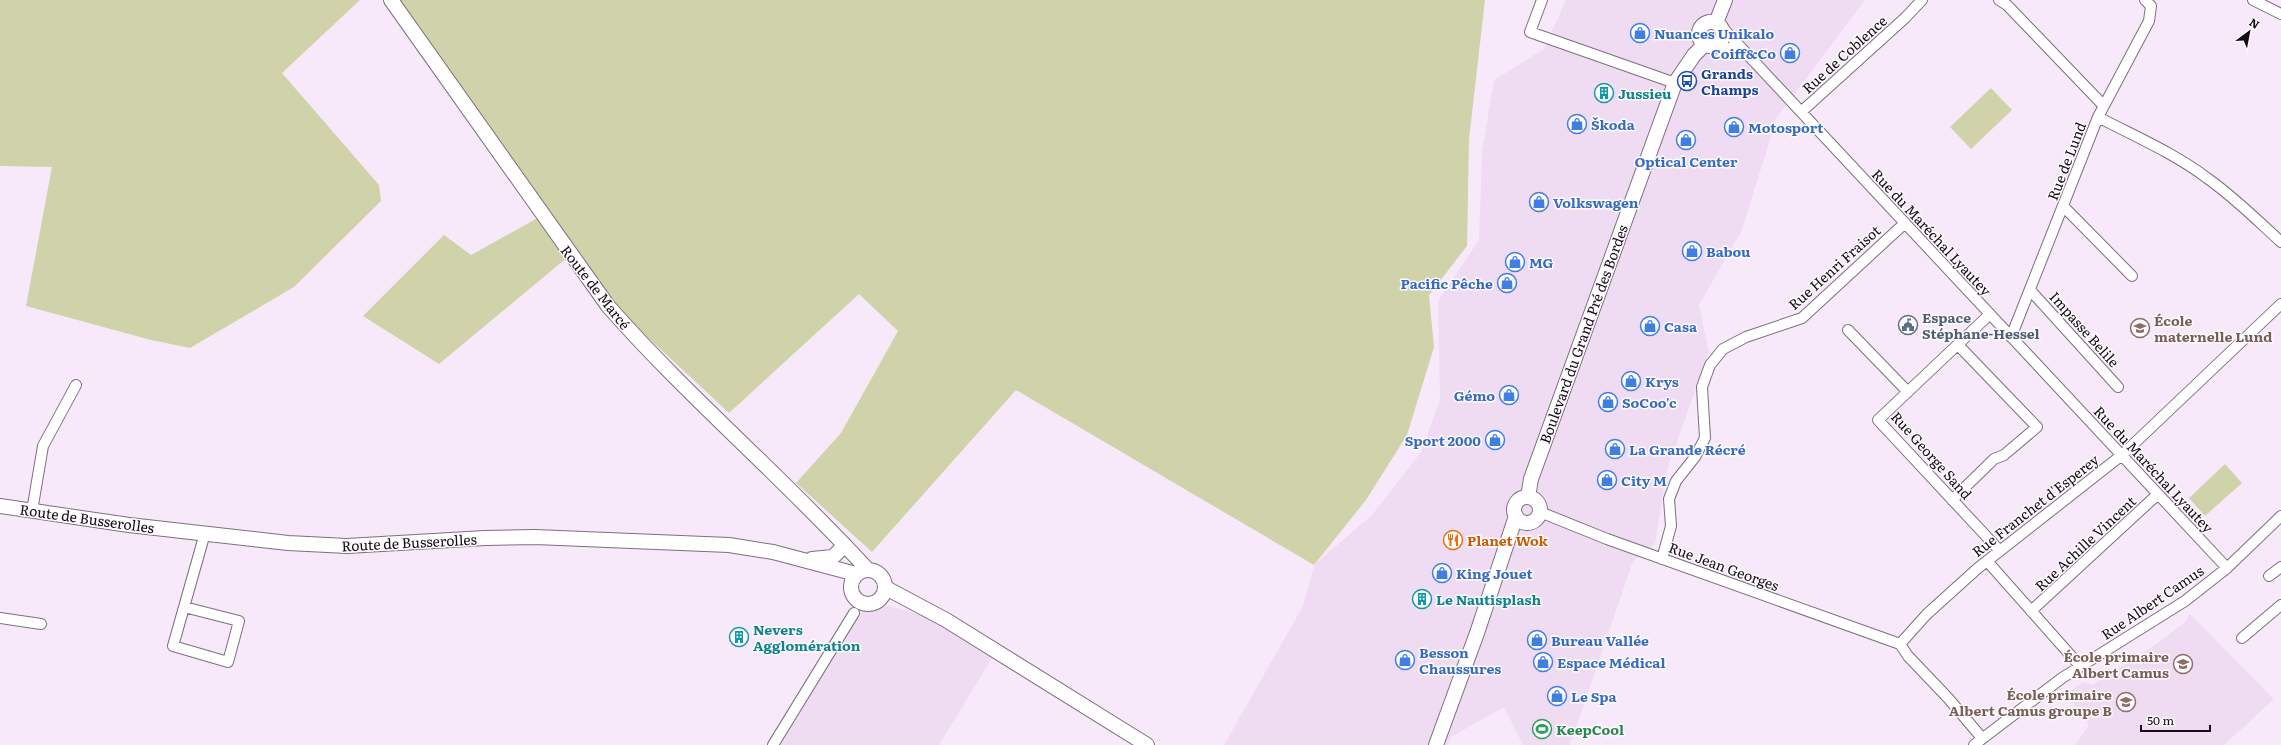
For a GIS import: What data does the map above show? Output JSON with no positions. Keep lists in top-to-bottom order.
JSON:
{
  "streets": {
    "main road": ["Route de Marcé", "Boulevard du Grand Pré des Bordes", "Route de Busserolles"],
    "street": [
      "Rue de Coblence",
      "Rue de Lund",
      "Rue du Maréchal Lyautey",
      "Rue Henri Fraisot",
      "Impasse Belile",
      "Rue George Sand",
      "Rue Franchet d'Esperey",
      "Rue Achille Vincent",
      "Rue Jean Georges",
      "Rue Albert Camus"
    ]
  },
  "crossings": [
    ["Rue de Coblence", "Rue du Maréchal Lyautey"],
    ["Rue de Lund", "Rue du Maréchal Lyautey"],
    ["Rue de Lund", "Impasse Belile"],
    ["Rue du Maréchal Lyautey", "Rue Henri Fraisot"],
    ["Rue du Maréchal Lyautey", "Boulevard du Grand Pré des Bordes"],
    ["Rue du Maréchal Lyautey", "Rue George Sand"],
    ["Rue du Maréchal Lyautey", "Rue Franchet d'Esperey"],
    ["Rue du Maréchal Lyautey", "Rue Achille Vincent"],
    ["Rue du Maréchal Lyautey", "Rue Albert Camus"],
    ["Rue Henri Fraisot", "Rue Jean Georges"],
    ["Route de Marcé", "Route de Busserolles"],
    ["Boulevard du Grand Pré des Bordes", "Rue Jean Georges"],
    ["Rue George Sand", "Rue Franchet d'Esperey"],
    ["Rue Franchet d'Esperey", "Rue Jean Georges"]
  ],
  "places": {
    "shop": [
      "Nuances Unikalo",
      "Coiff&Co",
      "Škoda",
      "Motosport",
      "Optical Center",
      "Volkswagen",
      "Babou",
      "MG",
      "Pacific Pêche",
      "Casa",
      "Krys",
      "Gémo",
      "SoCoo'c",
      "Sport 2000",
      "La Grande Récré",
      "City M",
      "King Jouet",
      "Bureau Vallée",
      "Besson Chaussures",
      "Espace Médical",
      "Le Spa"
    ],
    "bus stop": ["Grands Champs"],
    "building": ["Jussieu", "Le Nautisplash", "Nevers Agglomération"],
    "public building": ["Espace Stéphane-Hessel"],
    "school or university": ["École maternelle Lund", "École primaire Albert Camus", "École primaire Albert Camus groupe B"],
    "restaurant": ["Planet Wok"],
    "sports": ["KeepCool"]
  },
  "scale_bar": "50 m",
  "north": "top right"
}
